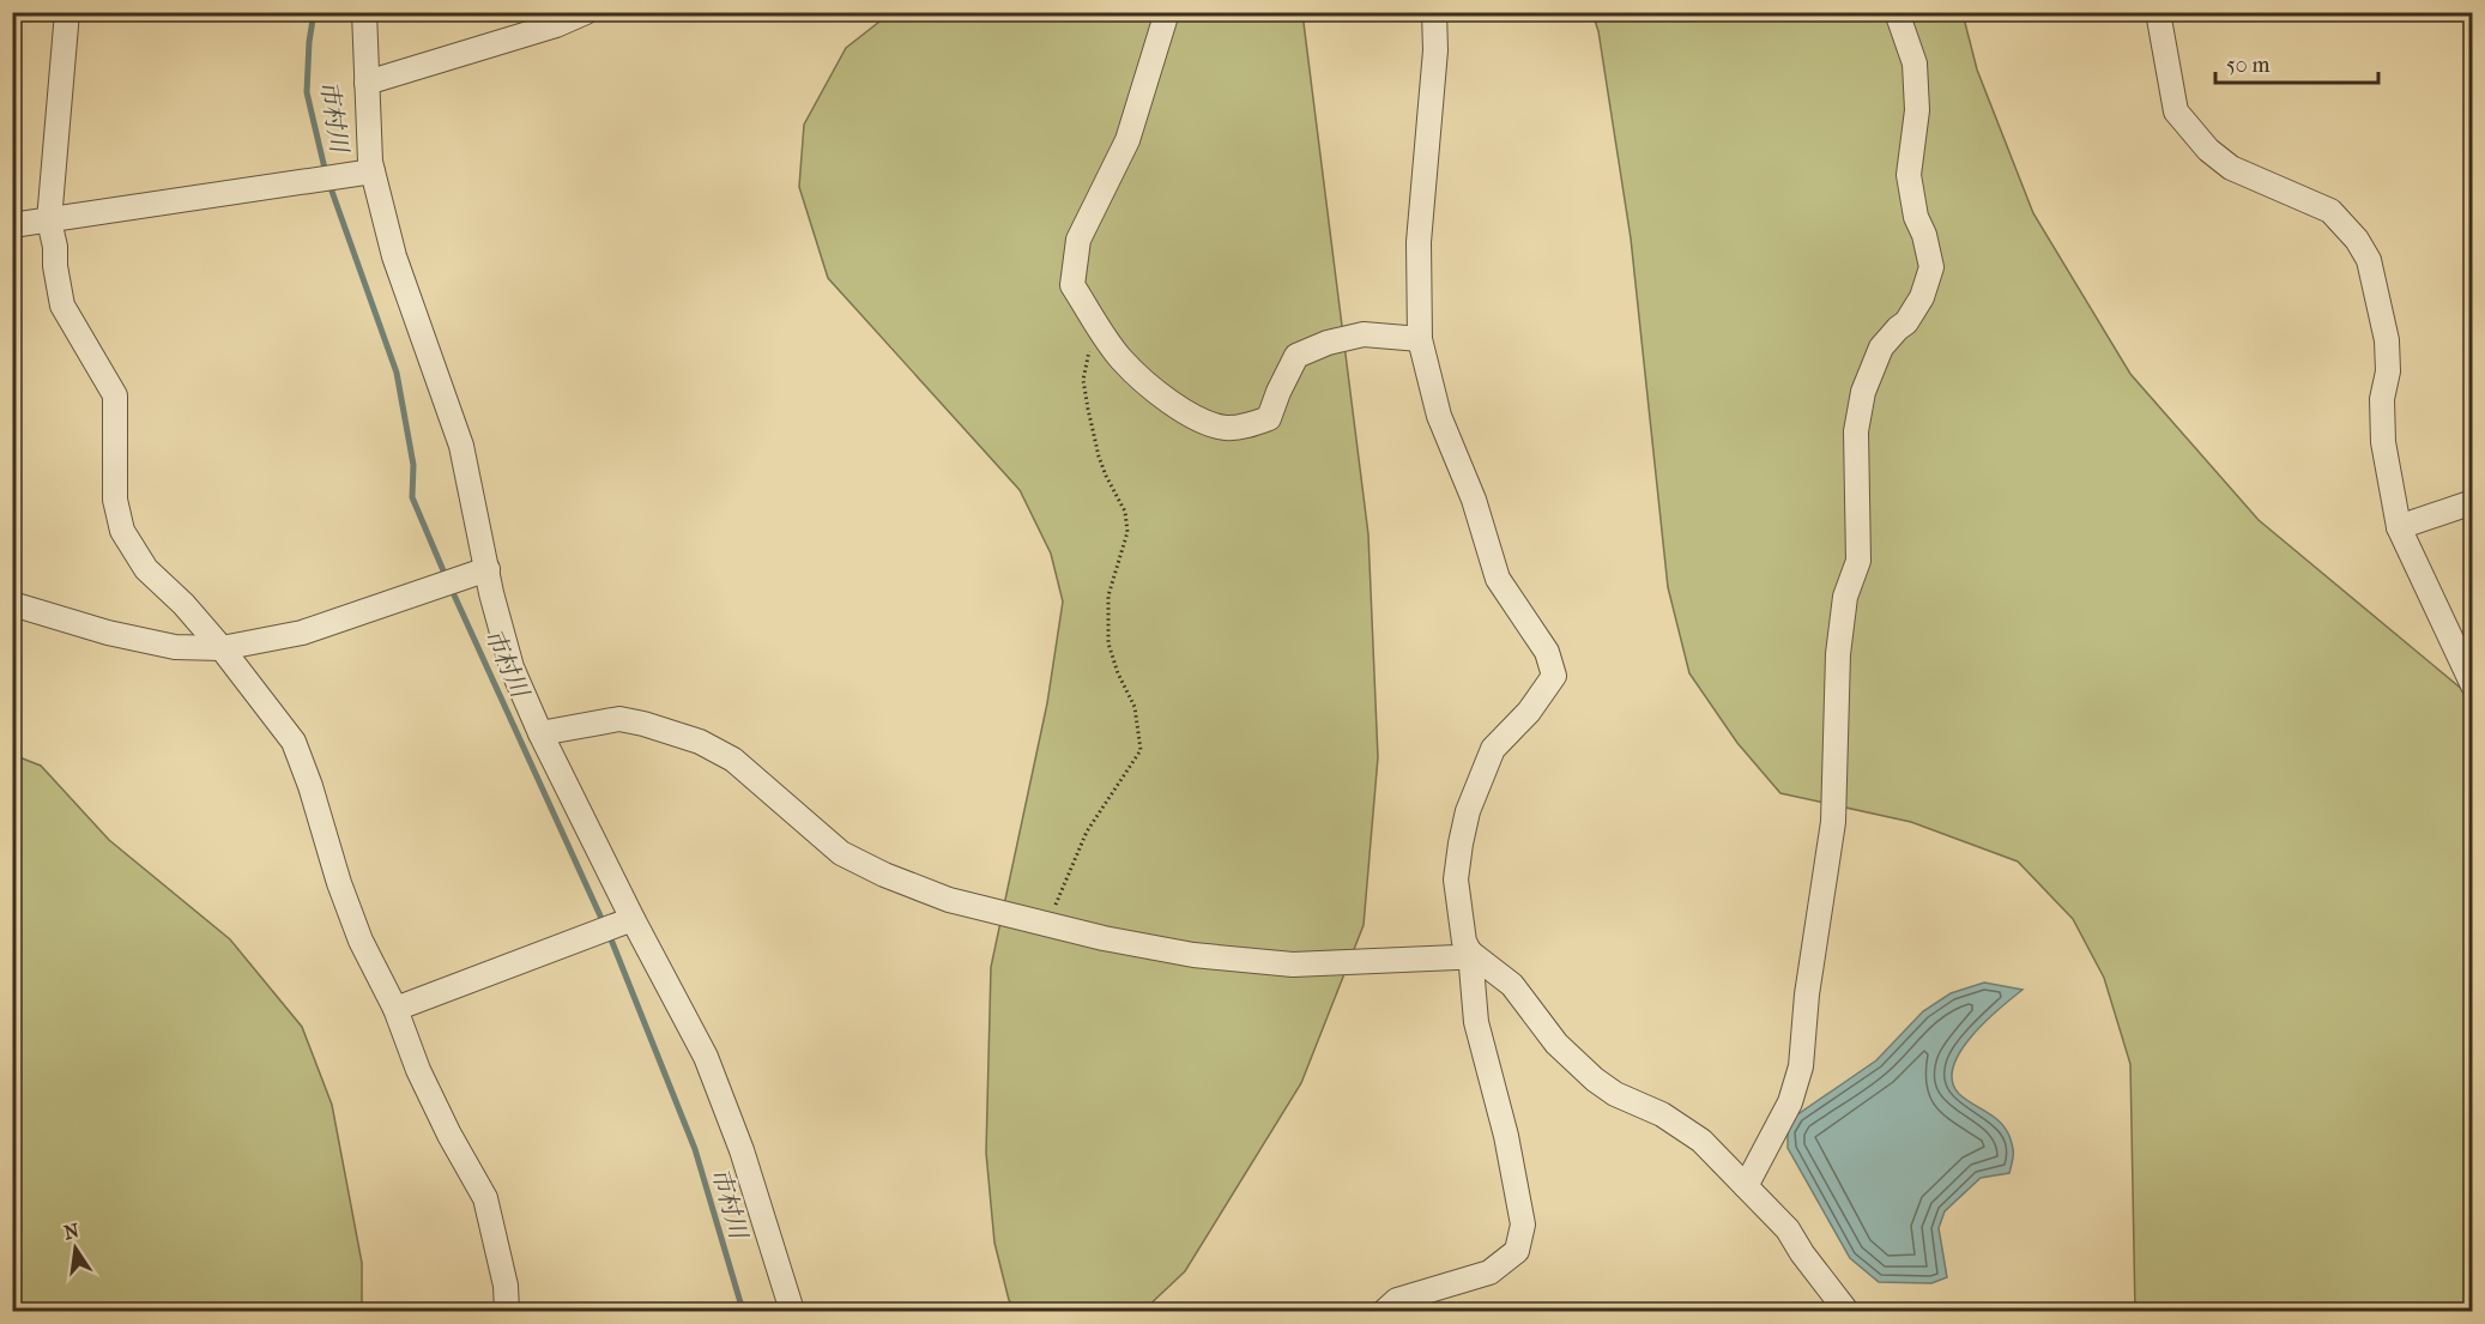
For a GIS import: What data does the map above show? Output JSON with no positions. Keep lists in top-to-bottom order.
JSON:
{
  "water": ["市村川"],
  "scale_bar": "50 m",
  "north": "top"
}
